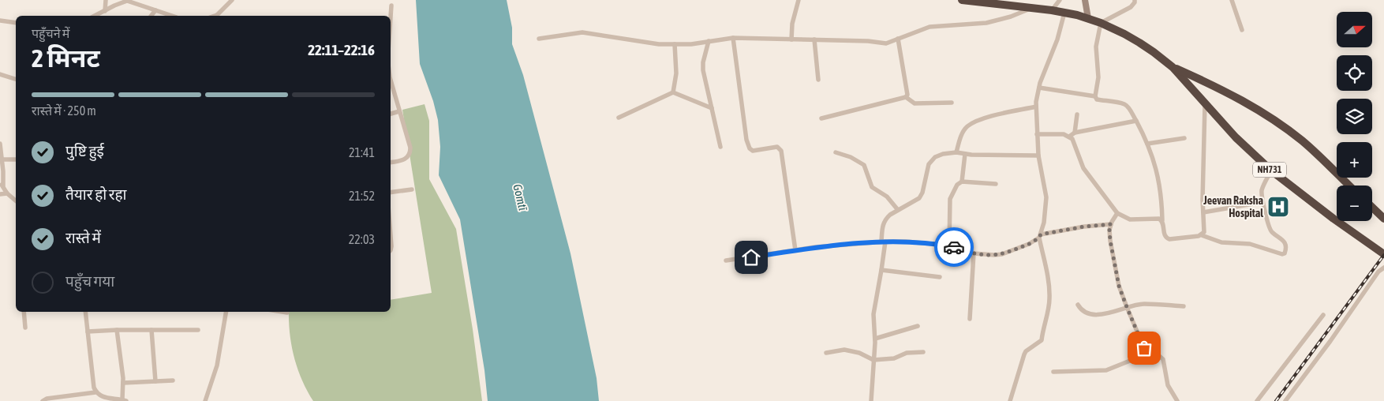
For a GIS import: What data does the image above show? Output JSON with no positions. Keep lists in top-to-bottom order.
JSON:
{
  "streets": {
    "highway": ["NH731"]
  },
  "water": ["Gomtī"],
  "places": {
    "hospital": ["Jeevan Raksha Hospital"]
  },
  "north": "right",
  "page": {
    "map_buttons": ["+", "−"],
    "heading": ["2 मिनट", "पहुँचने में", "22:11–22:16"],
    "bar": "रास्ते में · 250 m",
    "list": [
      ["पुष्टि हुई", "21:41"],
      ["तैयार हो रहा", "21:52"],
      ["रास्ते में", "22:03"],
      "पहुँच गया"
    ]
  }
}
